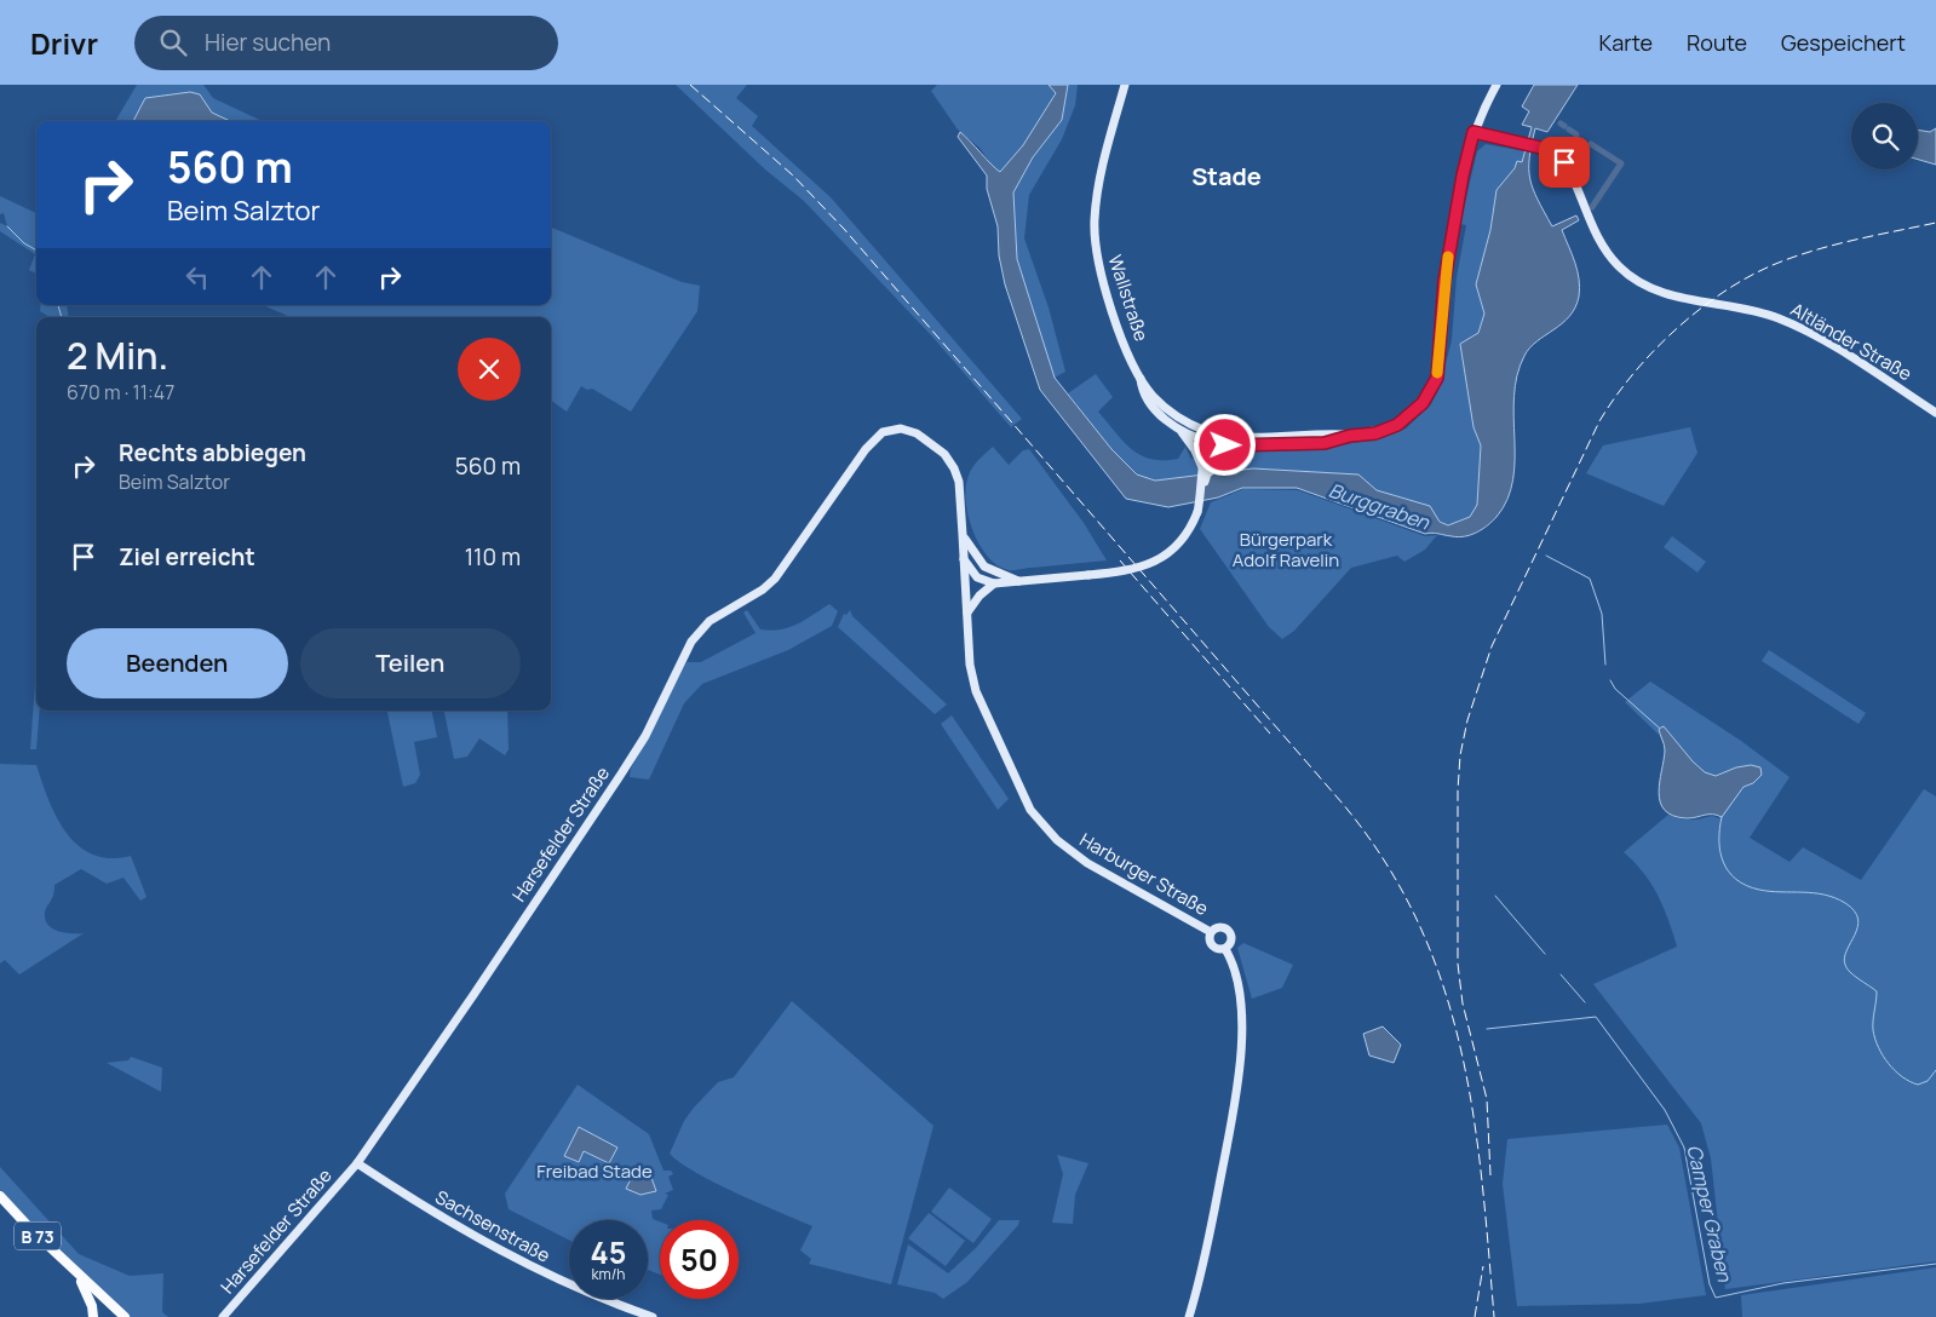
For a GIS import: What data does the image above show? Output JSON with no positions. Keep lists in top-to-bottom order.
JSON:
{
  "streets": {
    "main road": [
      "Wallstraße",
      "Altländer Straße",
      "Harsefelder Straße",
      "Harburger Straße",
      "Sachsenstraße",
      "B 73"
    ]
  },
  "crossings": [
    ["Harsefelder Straße", "Harburger Straße"],
    ["Harsefelder Straße", "Sachsenstraße"]
  ],
  "districts": ["Stade"],
  "water": ["Burggraben", "Camper Graben"],
  "parks": ["Bürgerpark Adolf Ravelin", "Freibad Stade"],
  "page": {
    "header": "Drivr",
    "search": "Hier suchen",
    "nav": ["Karte", "Route", "Gespeichert"],
    "turn": ["560 m", "Beim Salztor"],
    "heading": ["2 Min.", "670 m · 11:47"],
    "list": [
      {
        "name": "Rechts abbiegen",
        "note": "Beim Salztor",
        "value": "560 m"
      },
      {
        "name": "Ziel erreicht",
        "value": "110 m"
      }
    ],
    "buttons": ["Beenden", "Teilen"],
    "speed": "45 km/h",
    "limit": "50"
  }
}
